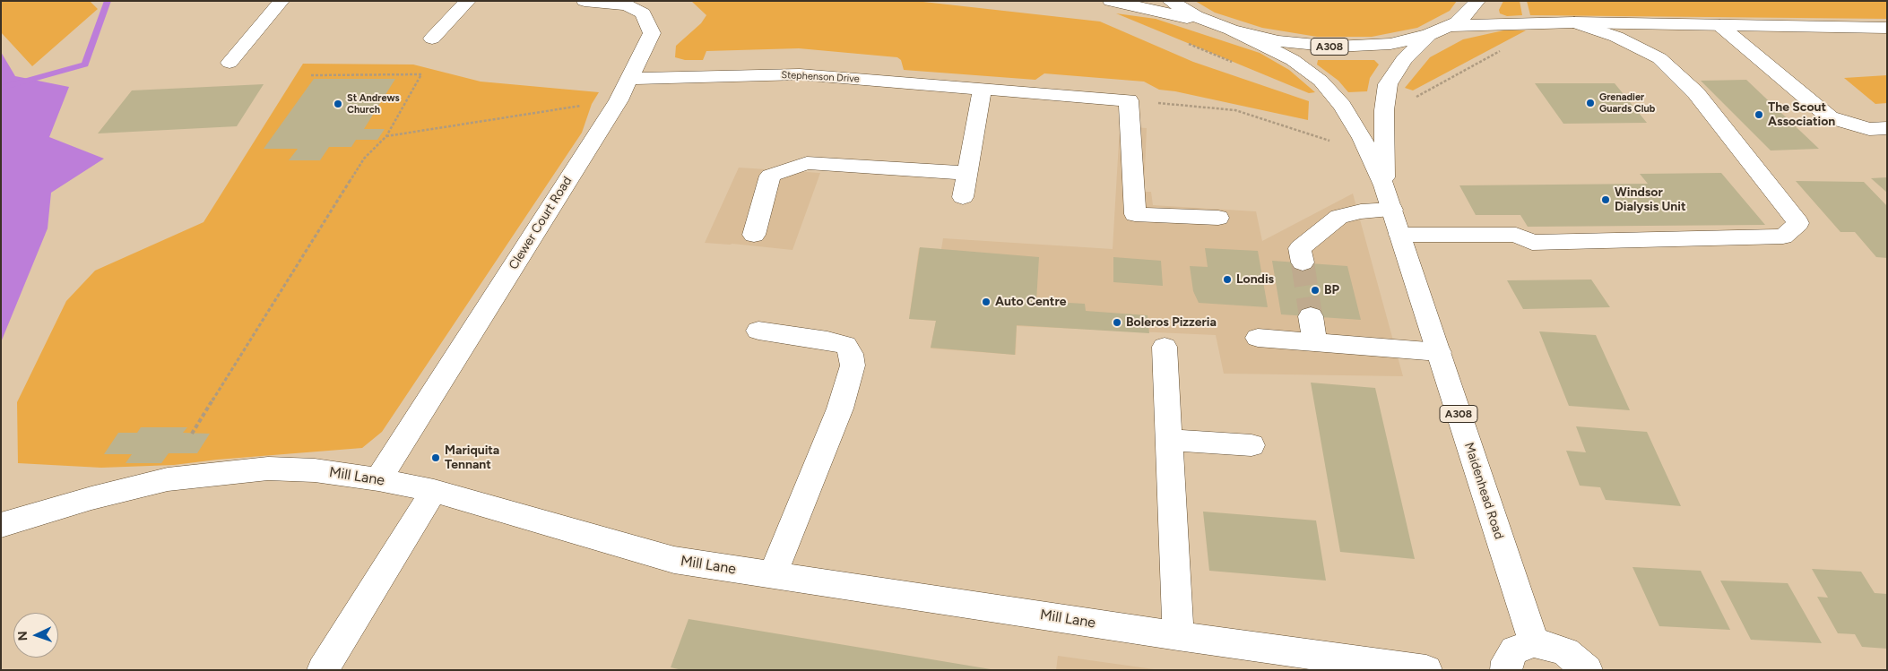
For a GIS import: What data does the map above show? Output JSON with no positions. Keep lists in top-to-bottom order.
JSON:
{
  "streets": {
    "street": [
      "A308",
      "Stephenson Drive",
      "Clewer Court Road",
      "Mill Lane",
      "Maidenhead Road"
    ]
  },
  "crossings": [
    ["A308", "Maidenhead Road"],
    ["Stephenson Drive", "Clewer Court Road"],
    ["Clewer Court Road", "Mill Lane"]
  ],
  "places": [
    "Grenadier Guards Club",
    "St Andrews Church",
    "The Scout Association",
    "Windsor Dialysis Unit",
    "Londis",
    "BP",
    "Auto Centre",
    "Boleros Pizzeria",
    "Mariquita Tennant"
  ],
  "north": "left"
}
